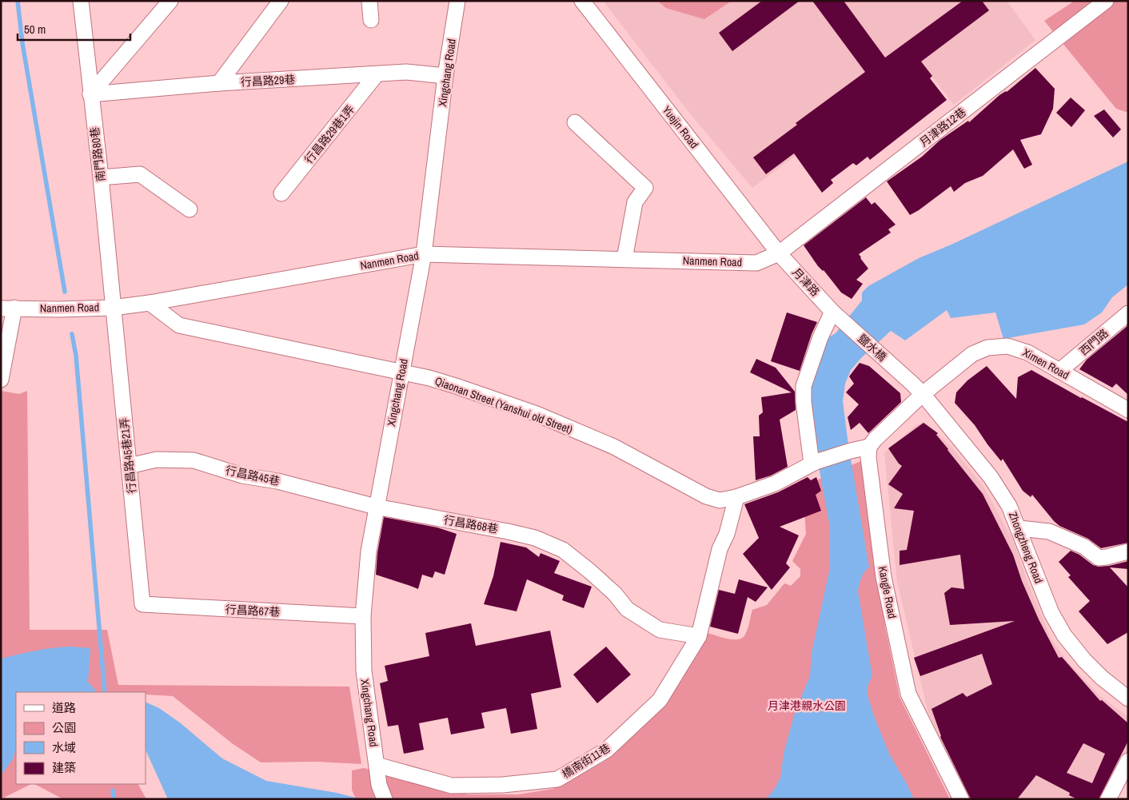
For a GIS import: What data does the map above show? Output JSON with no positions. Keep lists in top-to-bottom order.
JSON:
{
  "streets": {
    "street": [
      "Xingchang Road",
      "行昌路29巷",
      "Yuejin Road",
      "月津路12巷",
      "行昌路29巷1弄",
      "南門路80巷",
      "Nanmen Road",
      "月津路",
      "西門路",
      "鹽水橋",
      "Ximen Road",
      "Qiaonan Street (Yanshui old Street)",
      "行昌路45巷21弄",
      "行昌路45巷",
      "行昌路68巷",
      "Zhongzheng Road",
      "Kangle Road",
      "行昌路67巷",
      "橋南街11巷"
    ]
  },
  "crossings": [
    ["Xingchang Road", "行昌路29巷"],
    ["Xingchang Road", "Nanmen Road"],
    ["Xingchang Road", "Qiaonan Street (Yanshui old Street)"],
    ["Xingchang Road", "行昌路45巷"],
    ["Xingchang Road", "行昌路68巷"],
    ["Xingchang Road", "行昌路67巷"],
    ["Xingchang Road", "橋南街11巷"],
    ["行昌路29巷", "行昌路29巷1弄"],
    ["行昌路29巷", "南門路80巷"],
    ["Yuejin Road", "月津路12巷"],
    ["Yuejin Road", "Nanmen Road"],
    ["Yuejin Road", "月津路"],
    ["月津路12巷", "Nanmen Road"],
    ["月津路12巷", "月津路"],
    ["南門路80巷", "Nanmen Road"],
    ["南門路80巷", "行昌路45巷21弄"],
    ["Nanmen Road", "月津路"],
    ["Nanmen Road", "Qiaonan Street (Yanshui old Street)"],
    ["Nanmen Road", "行昌路45巷21弄"],
    ["月津路", "鹽水橋"],
    ["西門路", "Ximen Road"],
    ["鹽水橋", "Ximen Road"],
    ["鹽水橋", "Zhongzheng Road"],
    ["Ximen Road", "Zhongzheng Road"],
    ["Qiaonan Street (Yanshui old Street)", "Kangle Road"],
    ["Qiaonan Street (Yanshui old Street)", "橋南街11巷"],
    ["行昌路45巷21弄", "行昌路45巷"],
    ["行昌路45巷21弄", "行昌路67巷"],
    ["行昌路45巷", "行昌路68巷"],
    ["行昌路68巷", "橋南街11巷"]
  ],
  "parks": ["月津港親水公園"],
  "legend": [
    "道路",
    "公園",
    "水域",
    "建築"
  ],
  "scale_bar": "50 m"
}
